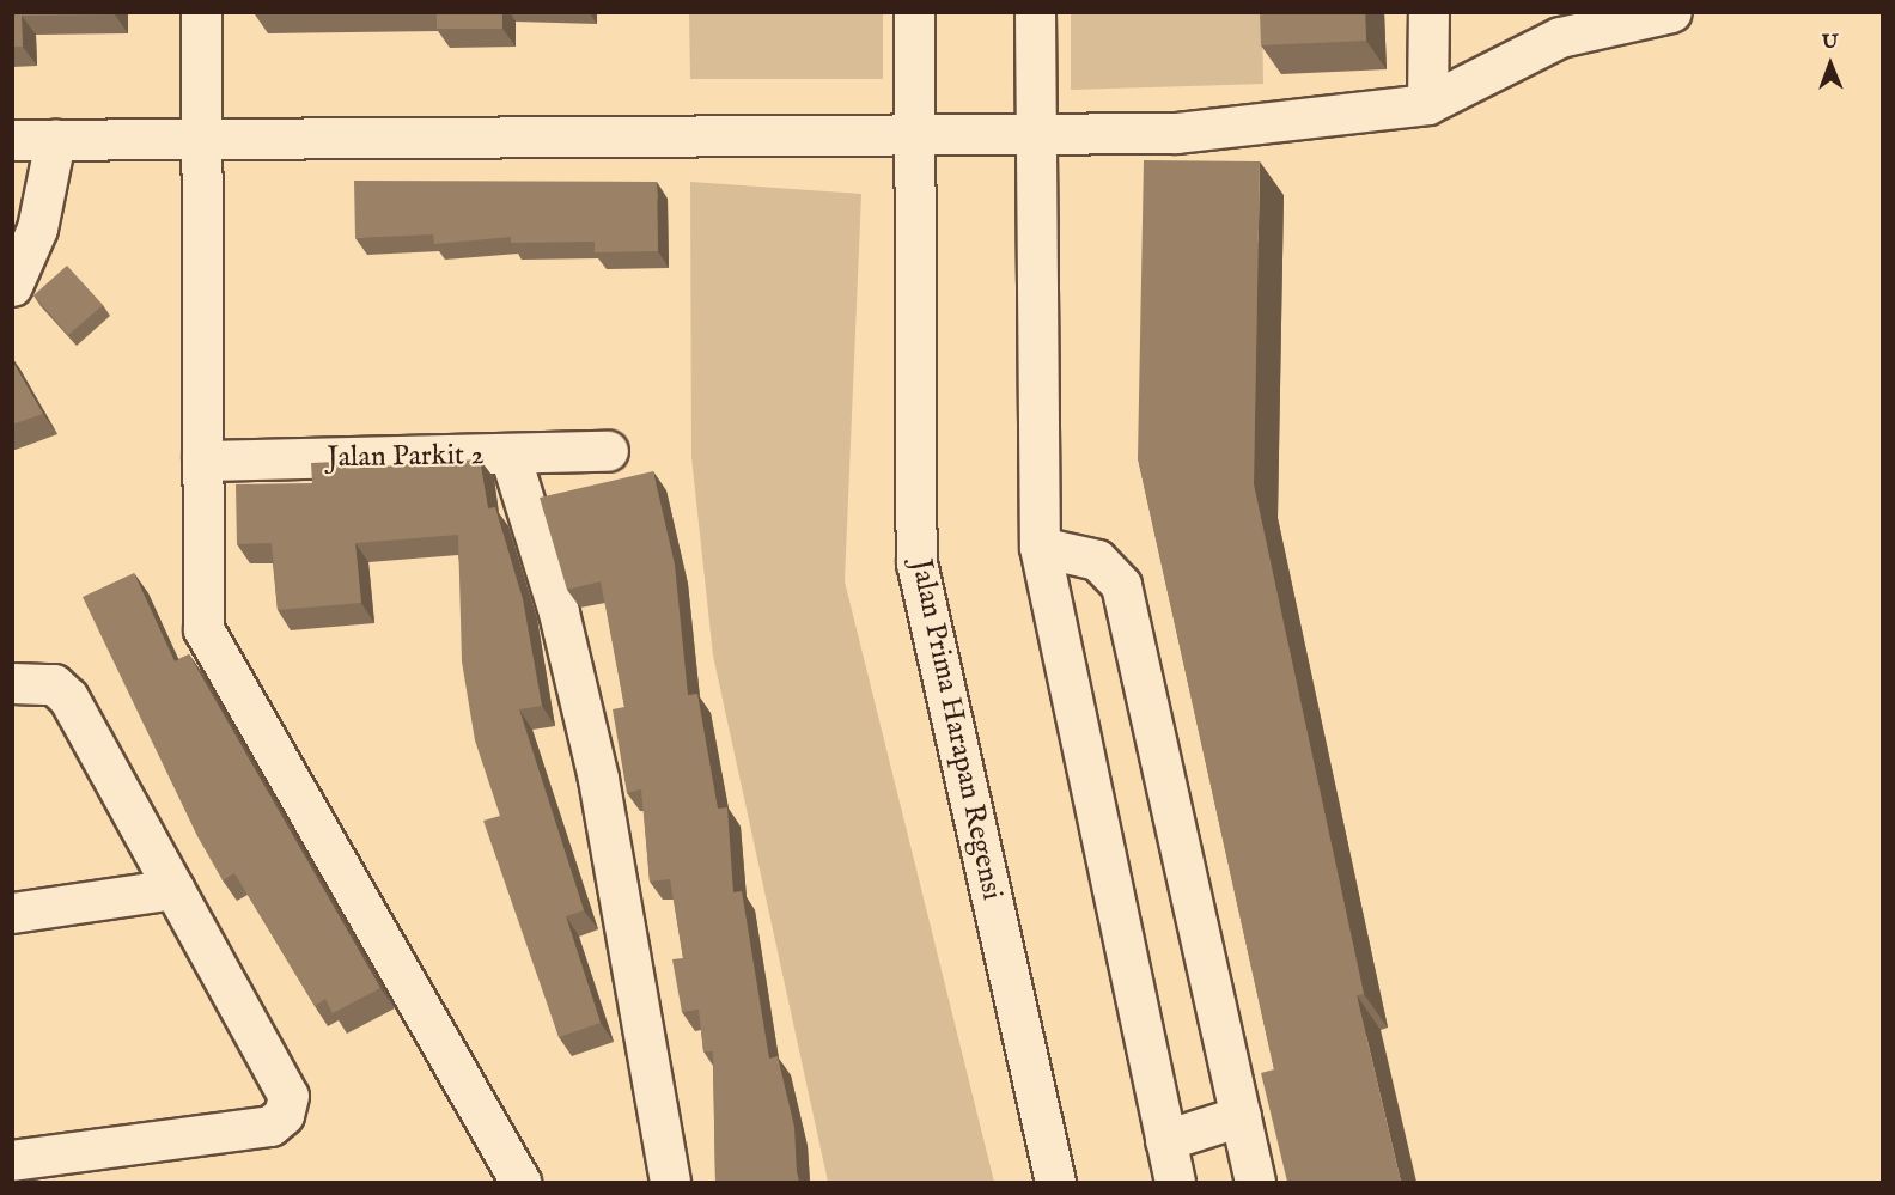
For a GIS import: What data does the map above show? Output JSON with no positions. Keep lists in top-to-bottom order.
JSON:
{
  "streets": {
    "street": ["Jalan Parkit 2", "Jalan Prima Harapan Regensi"]
  },
  "north": "top"
}
